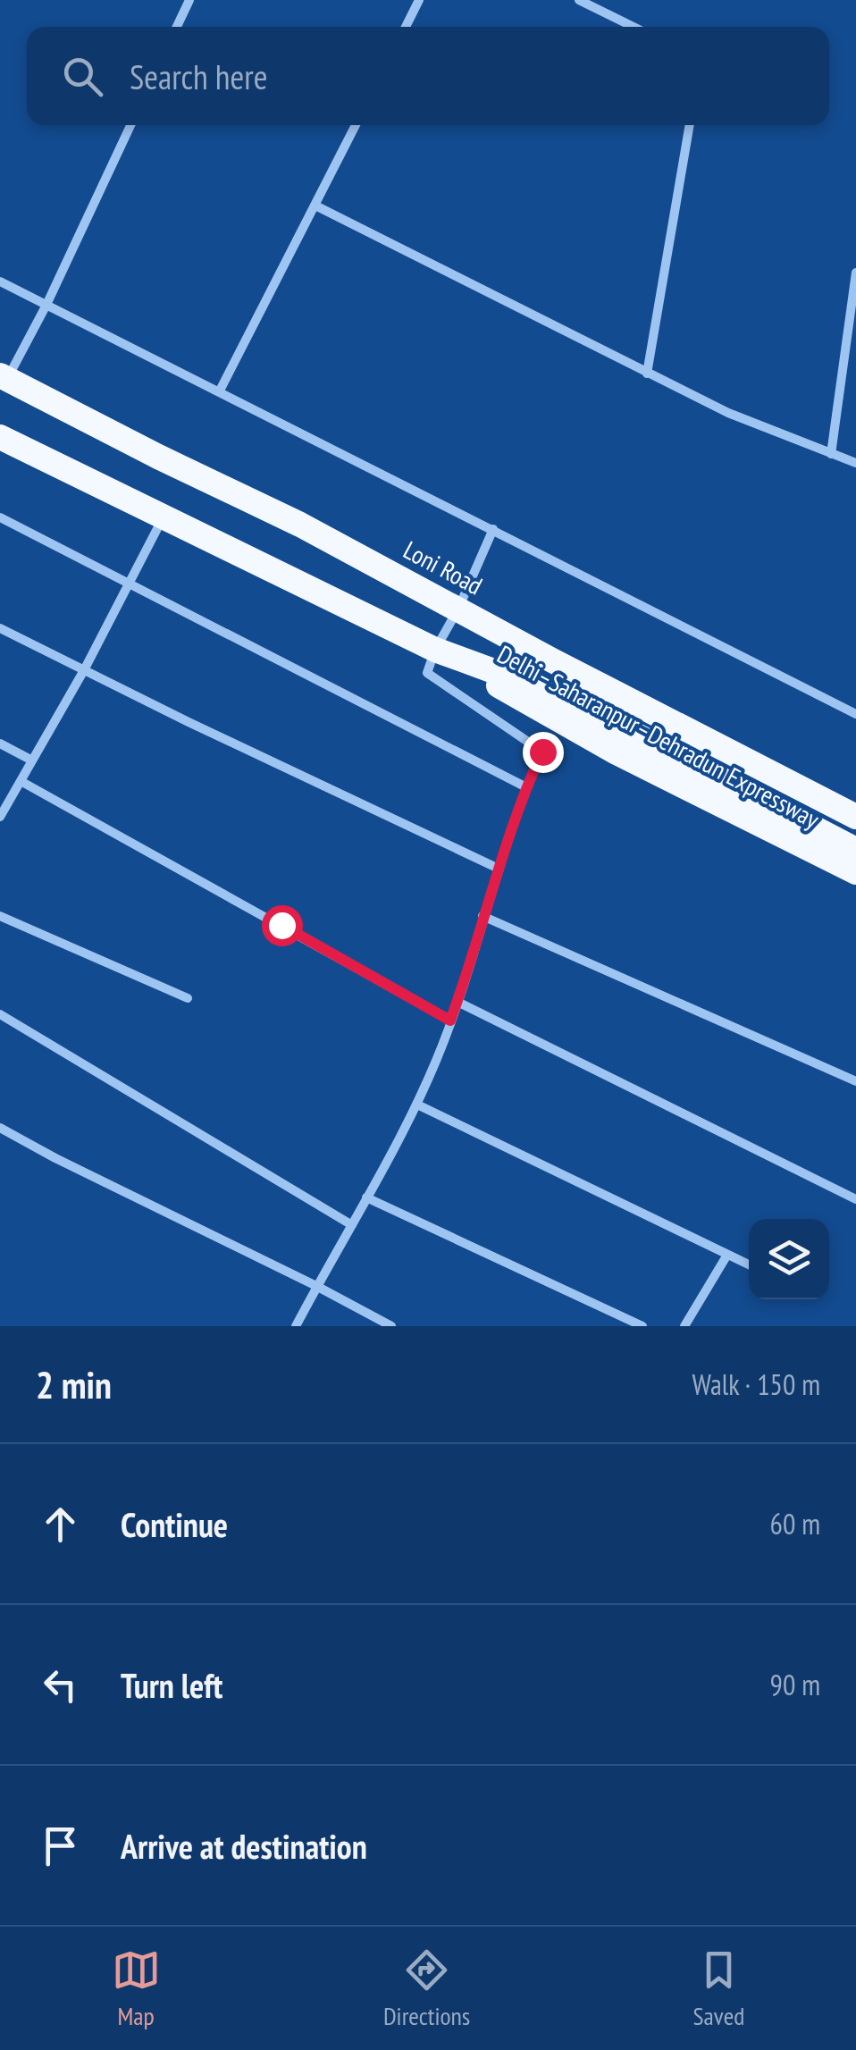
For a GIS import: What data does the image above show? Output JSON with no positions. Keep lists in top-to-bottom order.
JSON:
{
  "streets": {
    "highway": ["Loni Road", "Delhi–Saharanpur–Dehradun Expressway"]
  },
  "page": {
    "search": "Search here",
    "heading": ["2 min", "Walk · 150 m"],
    "list": [
      ["Continue", "60 m"],
      ["Turn left", "90 m"],
      "Arrive at destination"
    ],
    "nav": ["Map", "Directions", "Saved"]
  }
}
